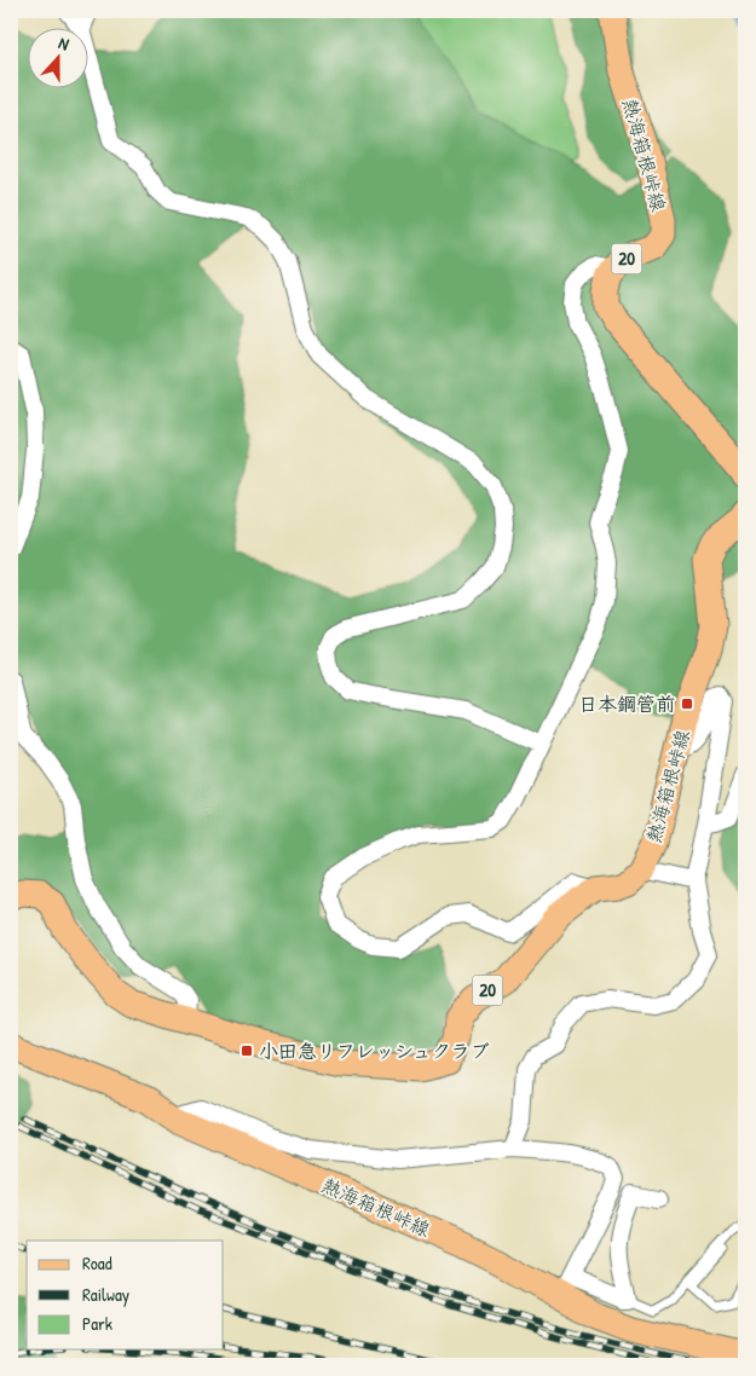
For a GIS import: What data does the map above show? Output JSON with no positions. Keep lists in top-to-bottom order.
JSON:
{
  "streets": {
    "main road": ["熱海箱根峠線", "20"]
  },
  "crossings": [
    ["熱海箱根峠線", "20"]
  ],
  "places": {
    "transit": ["日本鋼管前", "小田急リフレッシュクラブ"]
  },
  "legend": ["Road", "Railway", "Park"],
  "north": "top"
}
